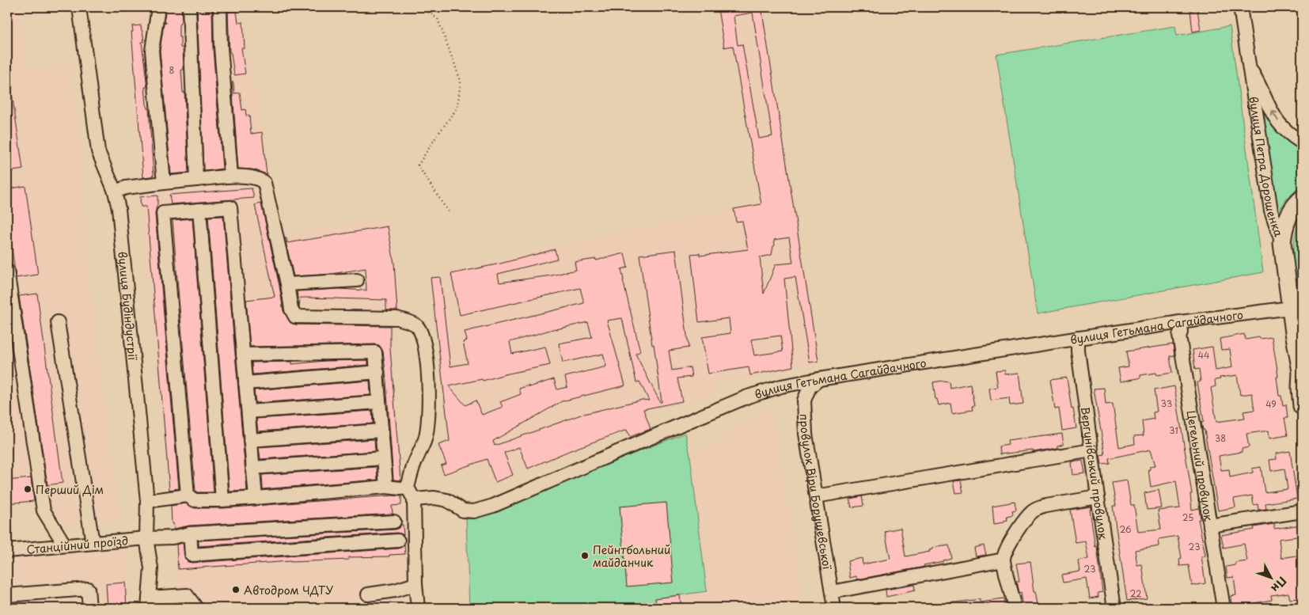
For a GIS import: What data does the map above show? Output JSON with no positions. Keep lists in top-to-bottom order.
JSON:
{
  "streets": {
    "main road": ["вулиця Петра Дорошенка"],
    "street": [
      "вулиця Будіндустрії",
      "вулиця Гетьмана Сагайдачного",
      "Цегельний провулок",
      "Вергунівський провулок",
      "провулок Віри Борушевської",
      "Станційний проїзд"
    ]
  },
  "crossings": [
    ["вулиця Петра Дорошенка", "вулиця Гетьмана Сагайдачного"],
    ["вулиця Будіндустрії", "Станційний проїзд"],
    ["вулиця Гетьмана Сагайдачного", "Цегельний провулок"],
    ["вулиця Гетьмана Сагайдачного", "Вергунівський провулок"],
    ["вулиця Гетьмана Сагайдачного", "провулок Віри Борушевської"]
  ],
  "places": ["Перший Дім", "Пейнтбольний майданчик", "Автодром ЧДТУ"],
  "house_numbers": [
    "8",
    "44",
    "33",
    "49",
    "31",
    "38",
    "25",
    "26",
    "23",
    "23",
    "22"
  ],
  "north": "bottom right"
}
